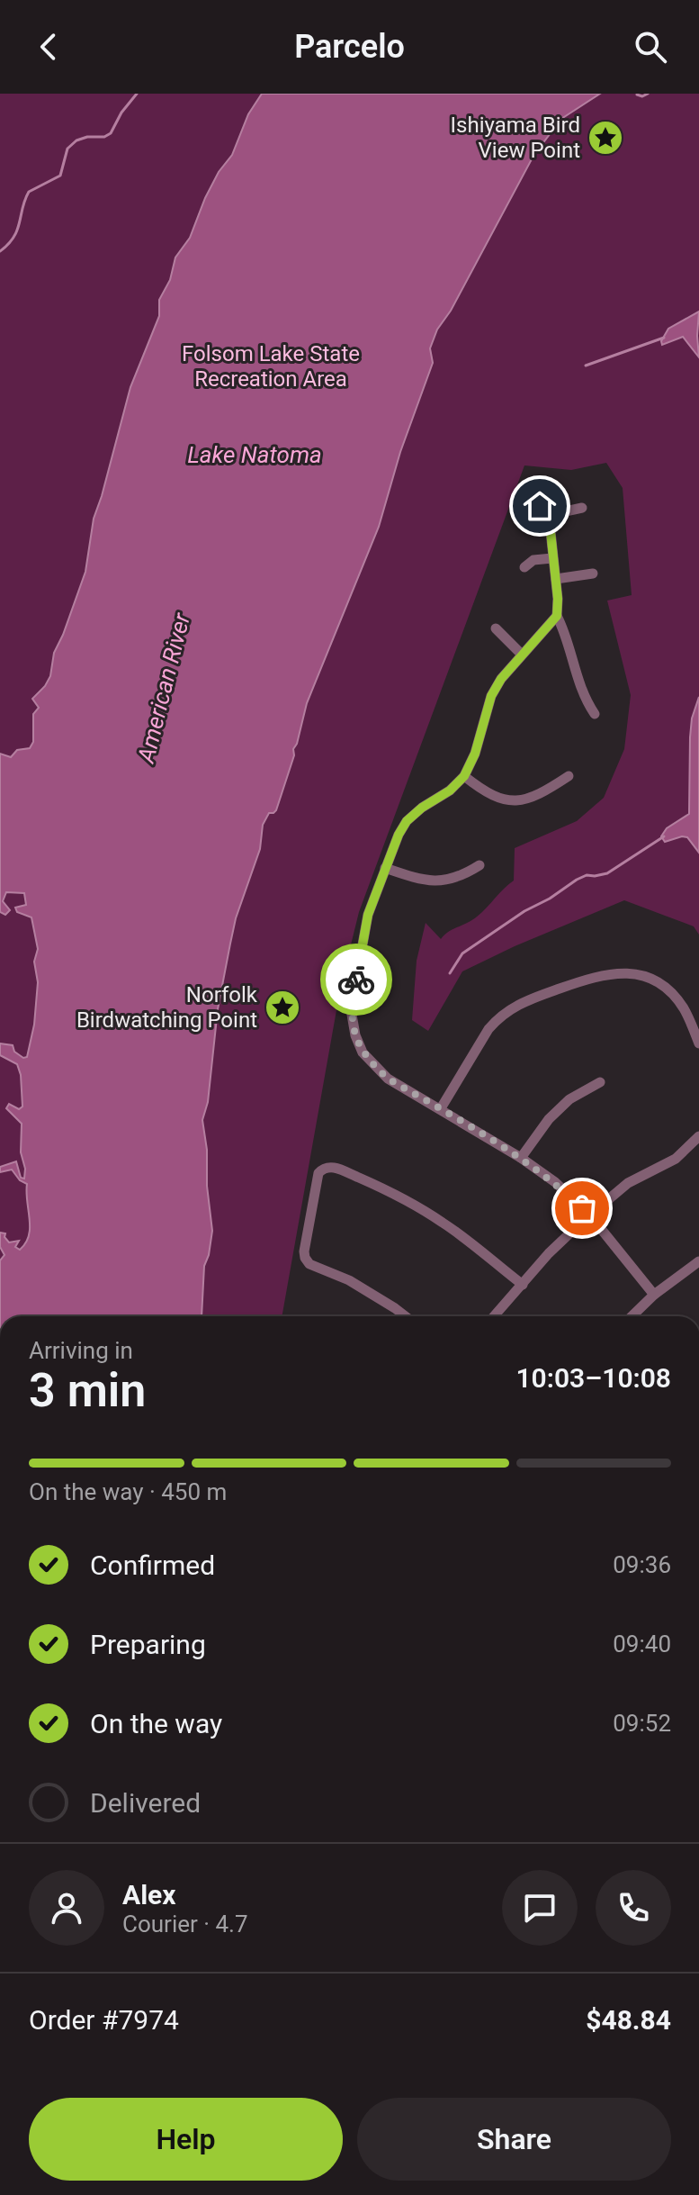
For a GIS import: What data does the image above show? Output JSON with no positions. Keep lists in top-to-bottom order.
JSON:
{
  "water": ["Lake Natoma", "American River"],
  "parks": ["Folsom Lake State Recreation Area"],
  "places": {
    "place": ["Ishiyama Bird View Point", "Norfolk Birdwatching Point"]
  },
  "page": {
    "header": "Parcelo",
    "heading": ["3 min", "Arriving in", "10:03–10:08"],
    "panel": [
      "Alex",
      "Courier · 4.7",
      "Order #7974",
      "$48.84"
    ],
    "bar": "On the way · 450 m",
    "list": [
      ["Confirmed", "09:36"],
      ["Preparing", "09:40"],
      ["On the way", "09:52"],
      "Delivered"
    ],
    "buttons": ["Help", "Share"]
  }
}
